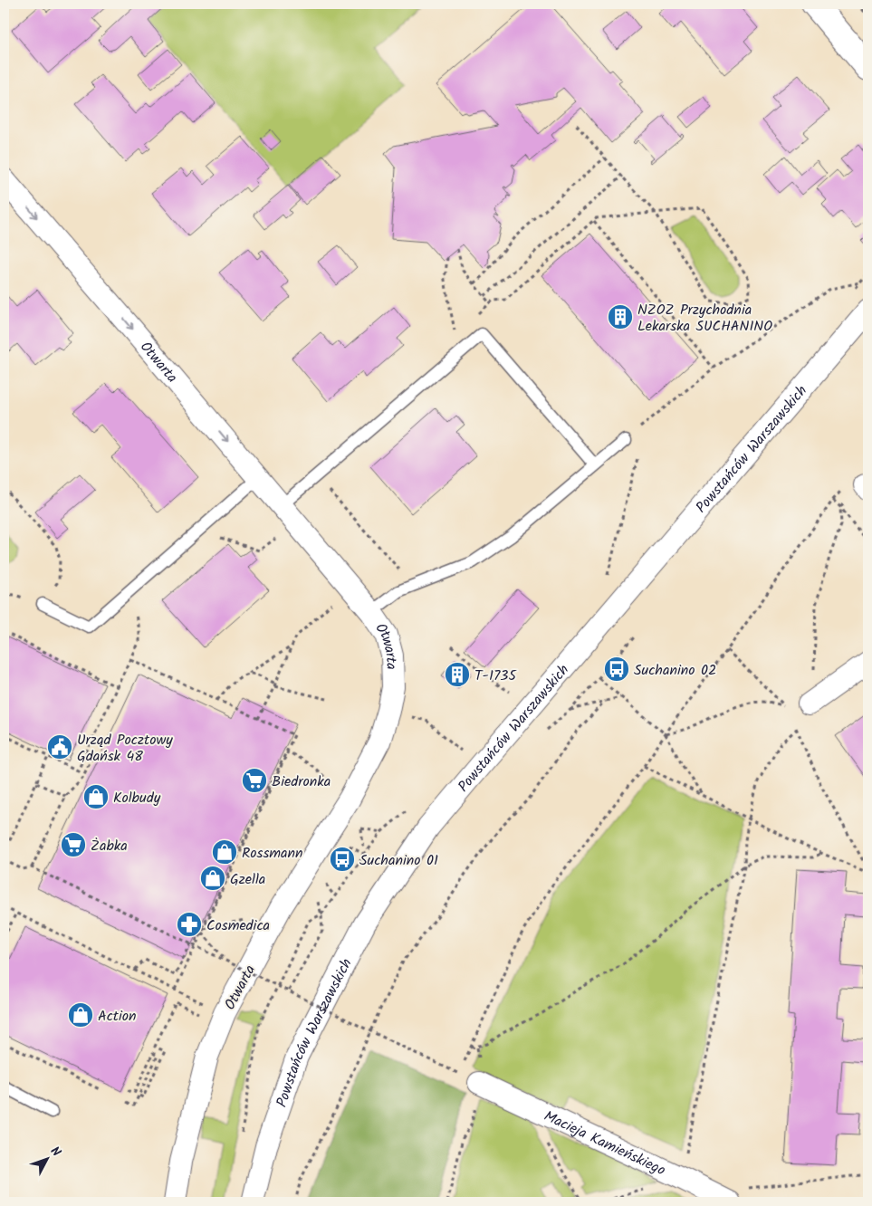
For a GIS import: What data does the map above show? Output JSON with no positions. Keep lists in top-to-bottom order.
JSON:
{
  "streets": {
    "street": ["Otwarta", "Powstańców Warszawskich", "Macieja Kamieńskiego"]
  },
  "places": {
    "building": ["NZOZ Przychodnia Lekarska SUCHANINO", "T-1735"],
    "bus stop": ["Suchanino 02", "Suchanino 01"],
    "public building": ["Urząd Pocztowy Gdańsk 48"],
    "supermarket": ["Biedronka", "Żabka"],
    "shop": [
      "Kolbudy",
      "Rossmann",
      "Gzella",
      "Action"
    ],
    "pharmacy": ["Cosmedica"]
  },
  "north": "top right"
}
